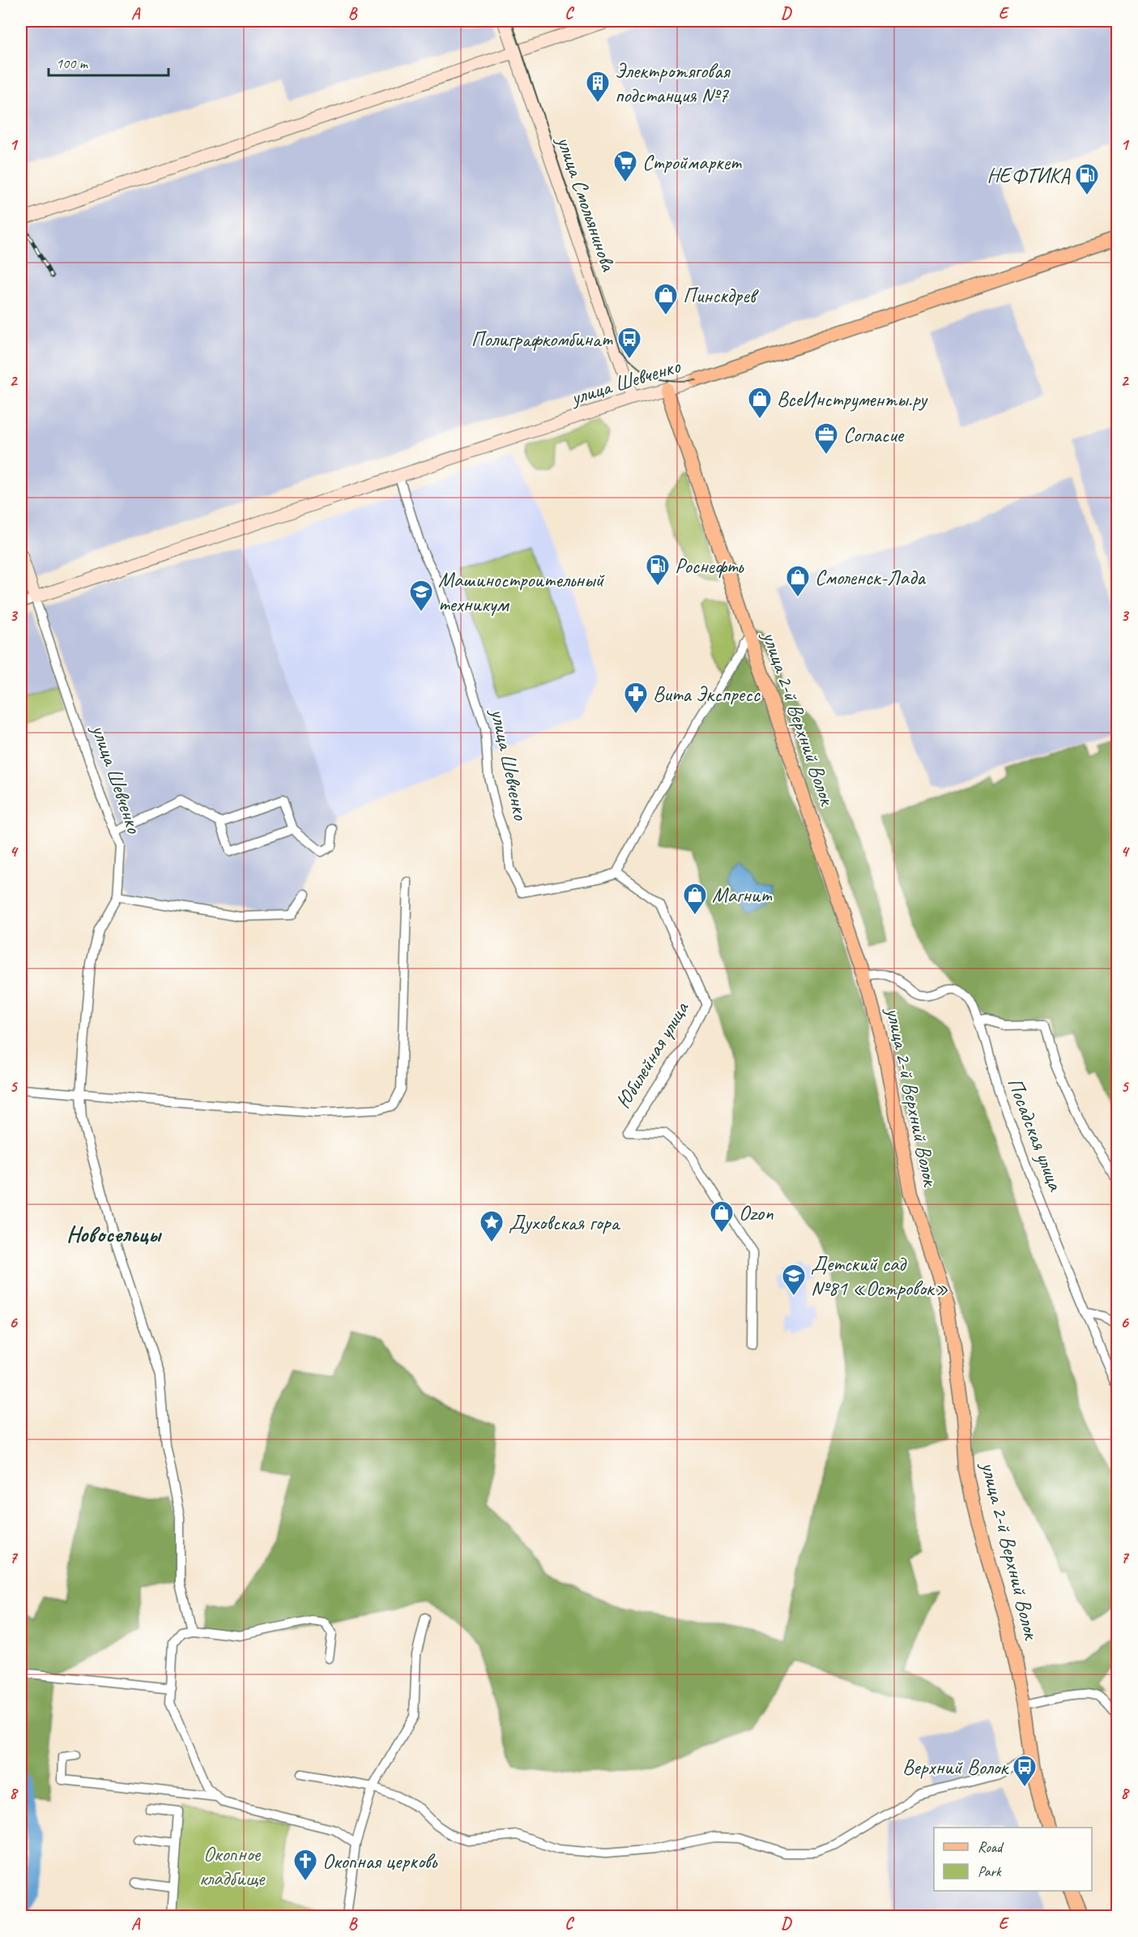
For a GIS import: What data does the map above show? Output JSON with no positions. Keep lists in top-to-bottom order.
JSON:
{
  "streets": {
    "main road": ["улица 2-й Верхний Волок"],
    "street": [
      "улица Смольянинова",
      "улица Шевченко",
      "Юбилейная улица",
      "Посадская улица"
    ]
  },
  "crossings": [
    ["улица Смольянинова", "улица Шевченко"],
    ["улица Шевченко", "улица 2-й Верхний Волок"],
    ["улица Шевченко", "Юбилейная улица"],
    ["улица 2-й Верхний Волок", "Посадская улица"]
  ],
  "districts": ["Новосельцы"],
  "parks": ["Окопное кладбище"],
  "places": {
    "building": ["Электротяговая подстанция №7"],
    "supermarket": ["Строймаркет"],
    "fuel station": ["НЕФТИКА", "Роснефть"],
    "shop": [
      "Пинскдрев",
      "ВсеИнструменты.ру",
      "Смоленск-Лада",
      "Магнит",
      "Ozon"
    ],
    "bus stop": ["Полиграфкомбинат", "Верхний Волок"],
    "office": ["Согласие"],
    "school or university": ["Машиностроительный техникум", "Детский сад №81 «Островок»"],
    "pharmacy": ["Вита Экспресс"],
    "place": ["Духовская гора"],
    "church": ["Окопная церковь"]
  },
  "legend": ["Road", "Park"],
  "scale_bar": "100 m",
  "grid": {
    "columns": [
      "A",
      "B",
      "C",
      "D",
      "E"
    ],
    "rows": [
      "1",
      "2",
      "3",
      "4",
      "5",
      "6",
      "7",
      "8"
    ]
  }
}
